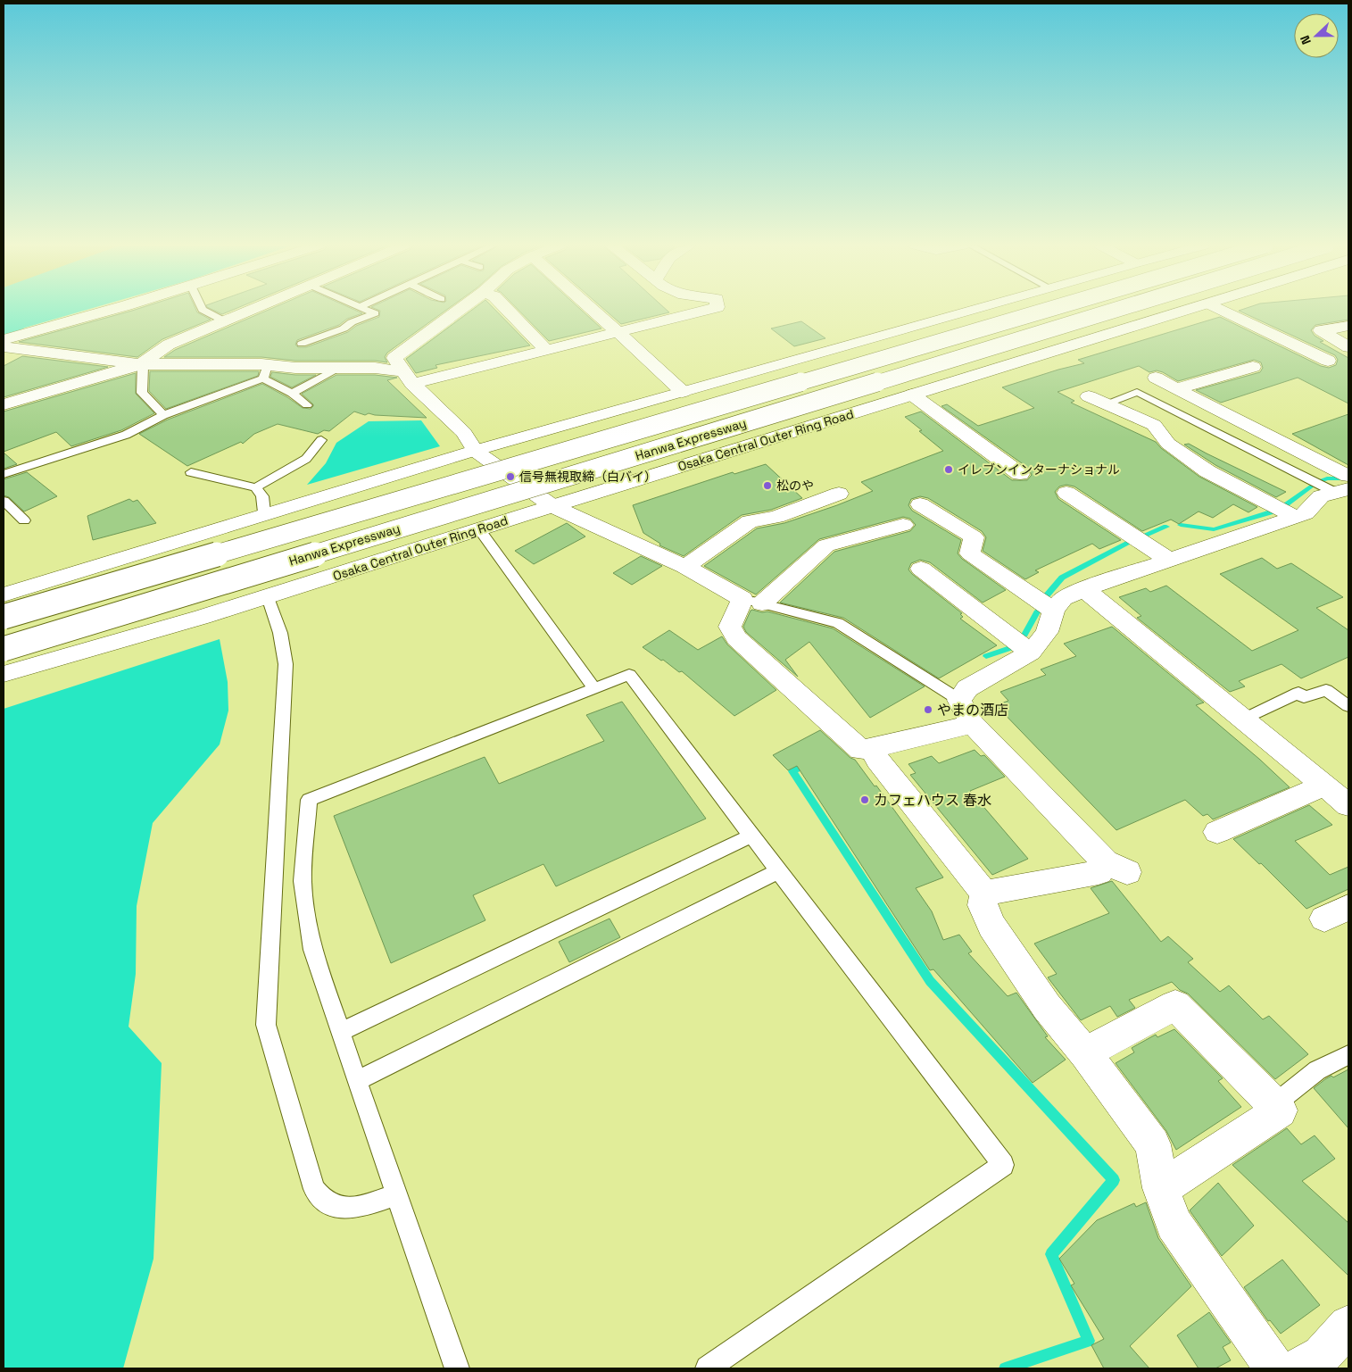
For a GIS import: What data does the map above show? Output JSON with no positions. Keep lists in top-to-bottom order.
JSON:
{
  "streets": {
    "main road": ["Hanwa Expressway", "Osaka Central Outer Ring Road"]
  },
  "places": [
    "イレブンインターナショナル",
    "信号無視取締（白バイ）",
    "松のや",
    "やまの酒店",
    "カフェハウス 春水"
  ],
  "north": "left"
}
